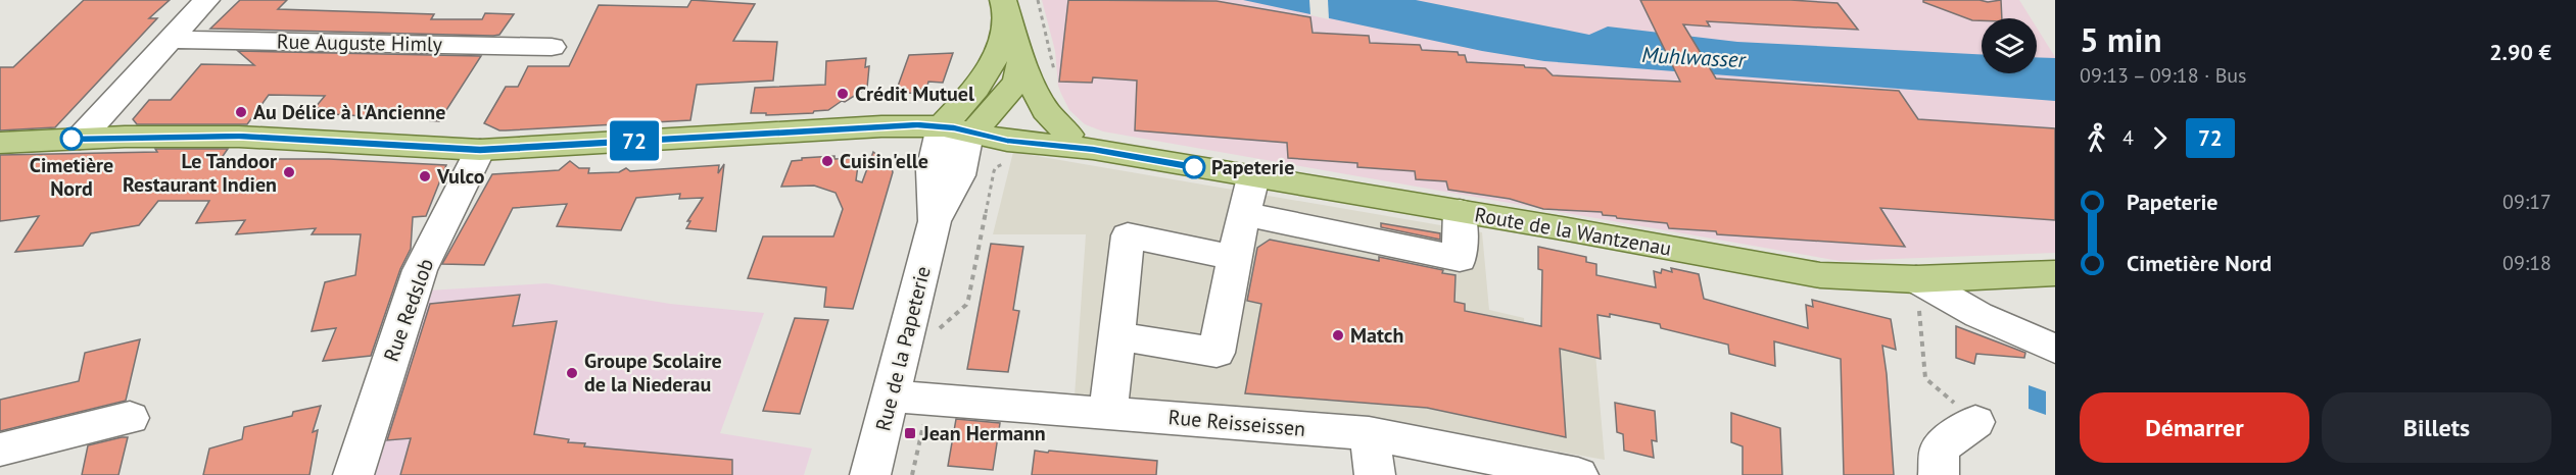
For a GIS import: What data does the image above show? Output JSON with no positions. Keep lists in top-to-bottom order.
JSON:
{
  "streets": {
    "main road": ["Route de la Wantzenau"],
    "street": [
      "Rue Auguste Himly",
      "Rue Redslob",
      "Rue de la Papeterie",
      "Rue Reisseissen"
    ]
  },
  "crossings": [
    ["Route de la Wantzenau", "Rue de la Papeterie"],
    ["Rue de la Papeterie", "Rue Reisseissen"]
  ],
  "water": ["Muhlwasser"],
  "places": {
    "other": [
      "Crédit Mutuel",
      "Au Délice à l'Ancienne",
      "Cimetière Nord",
      "Cuisin'elle",
      "Papeterie",
      "Le Tandoor Restaurant Indien",
      "Vulco",
      "Match",
      "Groupe Scolaire de la Niederau"
    ],
    "transit": ["Jean Hermann"]
  },
  "lines": ["bus line 72"],
  "page": {
    "on_map": "72",
    "heading": ["5 min", "09:13 – 09:18 · Bus", "2.90 €"],
    "legs": ["4", "72"],
    "list": [
      {
        "name": "Papeterie",
        "value": "09:17"
      },
      {
        "name": "Cimetière Nord",
        "value": "09:18"
      }
    ],
    "buttons": ["Démarrer", "Billets"]
  }
}
